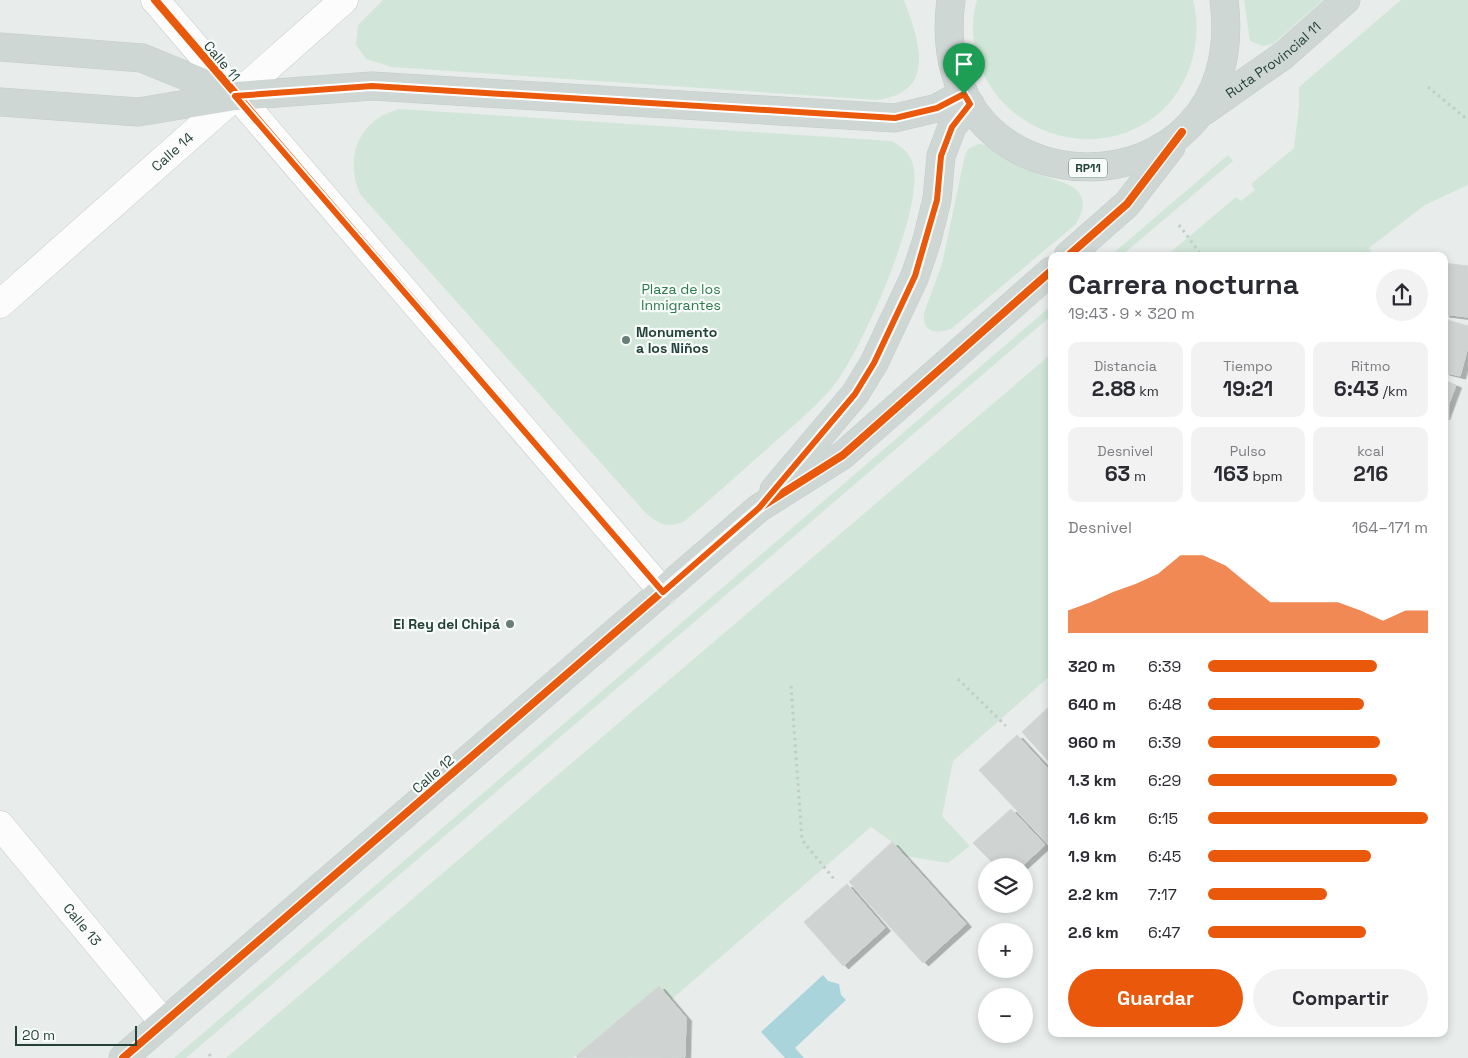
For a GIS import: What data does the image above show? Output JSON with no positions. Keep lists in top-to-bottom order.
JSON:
{
  "streets": {
    "main road": ["Ruta Provincial 11", "RP11", "Calle 12"],
    "street": ["Calle 11", "Calle 14", "Calle 13"]
  },
  "crossings": [
    ["Ruta Provincial 11", "RP11"],
    ["Calle 11", "Calle 14"],
    ["Calle 11", "Calle 12"],
    ["Calle 12", "Calle 13"]
  ],
  "parks": ["Plaza de los Inmigrantes"],
  "places": ["Monumento a los Niños", "El Rey del Chipá"],
  "scale_bar": "20 m",
  "page": {
    "heading": ["Carrera nocturna", "19:43 · 9 × 320 m"],
    "stats": [
      ["Distancia", "2.88 km"],
      ["Tiempo", "19:21"],
      ["Ritmo", "6:43 /km"],
      ["Desnivel", "63 m"],
      ["Pulso", "163 bpm"],
      ["kcal", "216"]
    ],
    "chart": ["Desnivel", "164–171 m"],
    "list": [
      {
        "name": "320 m",
        "note": "6:39"
      },
      {
        "name": "640 m",
        "note": "6:48"
      },
      {
        "name": "960 m",
        "note": "6:39"
      },
      {
        "name": "1.3 km",
        "note": "6:29"
      },
      {
        "name": "1.6 km",
        "note": "6:15"
      },
      {
        "name": "1.9 km",
        "note": "6:45"
      },
      {
        "name": "2.2 km",
        "note": "7:17"
      },
      {
        "name": "2.6 km",
        "note": "6:47"
      }
    ],
    "map_buttons": ["+", "−"],
    "buttons": ["Guardar", "Compartir"],
    "scale": "20 m"
  }
}
